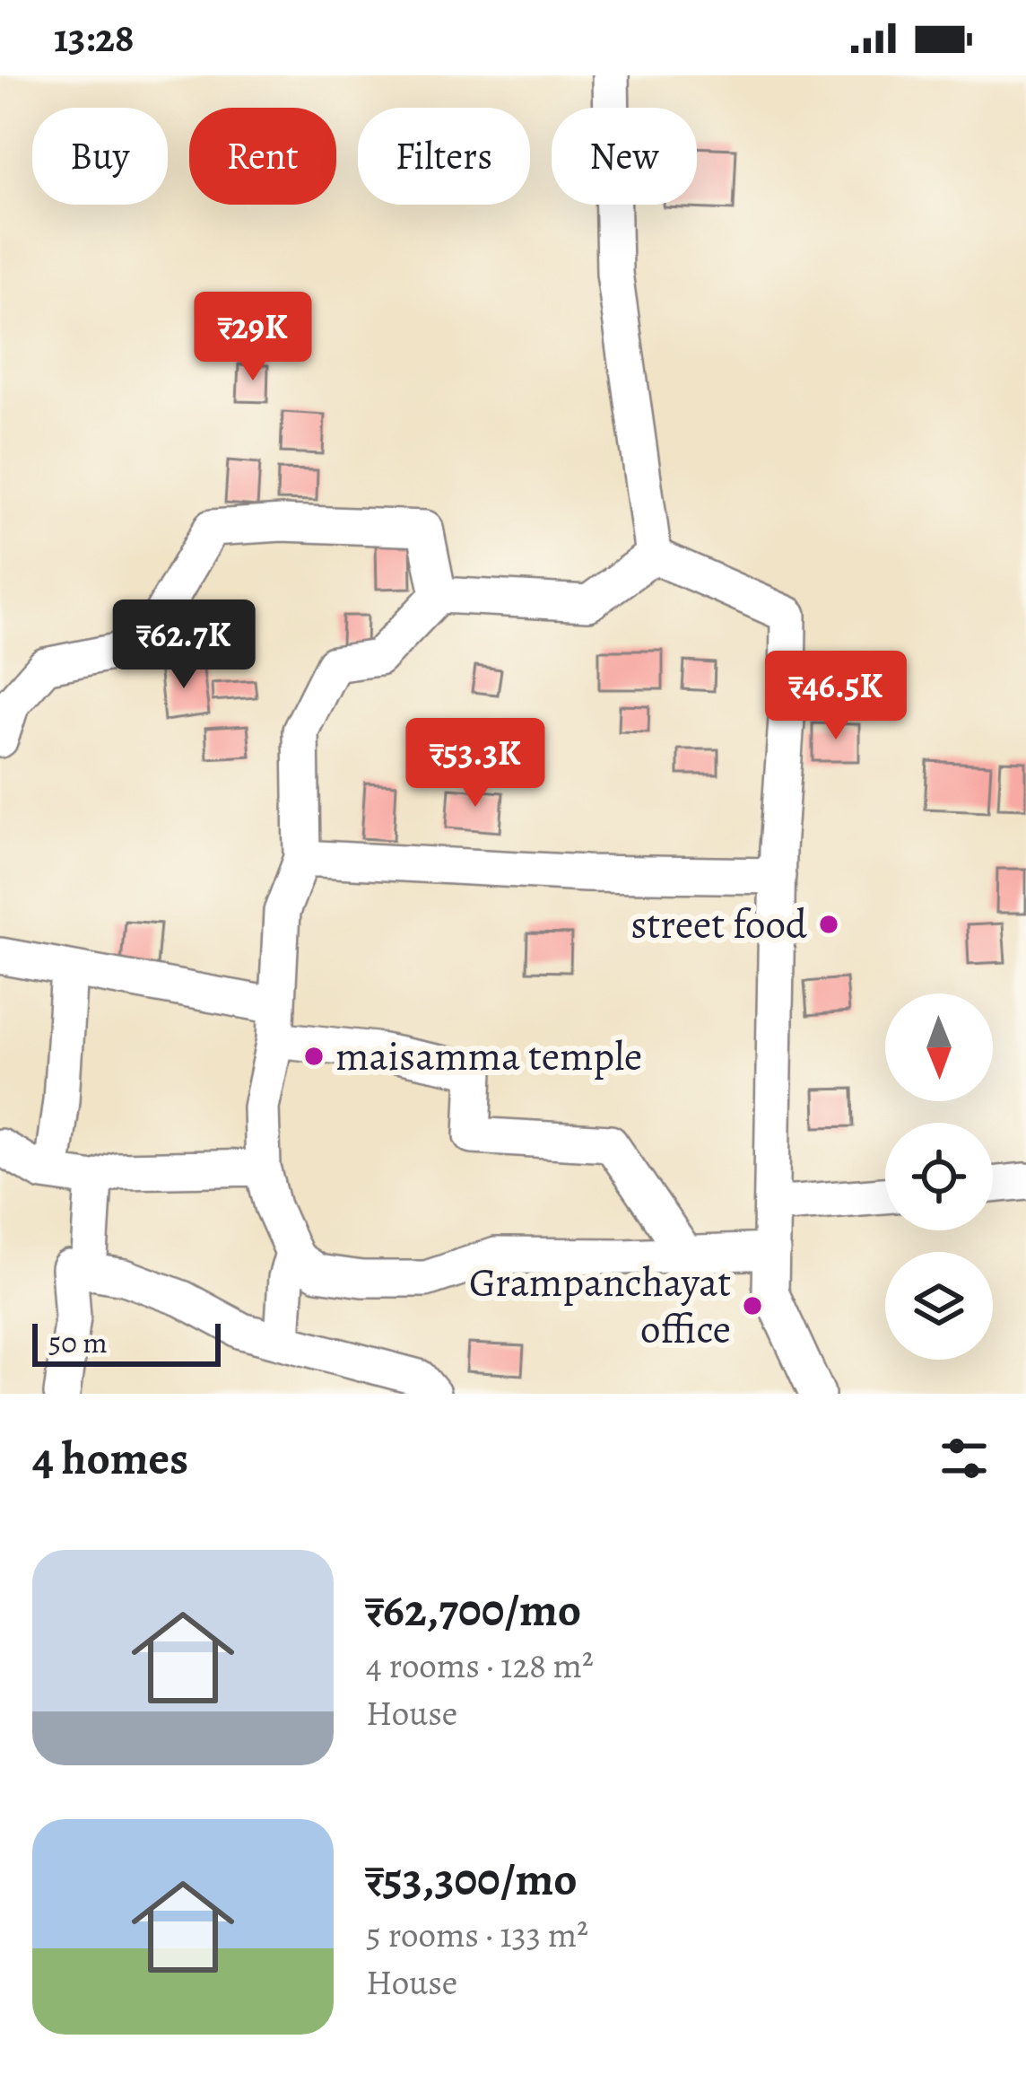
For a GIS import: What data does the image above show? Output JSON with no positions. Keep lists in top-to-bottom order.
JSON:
{
  "places": ["street food", "maisamma temple", "Grampanchayat office"],
  "scale_bar": "50 m",
  "north": "bottom",
  "page": {
    "status": "13:28",
    "chip": [
      "Buy",
      "Rent",
      "Filters",
      "New"
    ],
    "price": [
      "₹29K",
      "₹62.7K",
      "₹46.5K",
      "₹53.3K"
    ],
    "scale": "50 m",
    "heading": "4 homes",
    "list": [
      {
        "name": "₹62,700/mo",
        "note": "4 rooms · 128 m² · House"
      },
      {
        "name": "₹53,300/mo",
        "note": "5 rooms · 133 m² · House"
      }
    ]
  }
}
